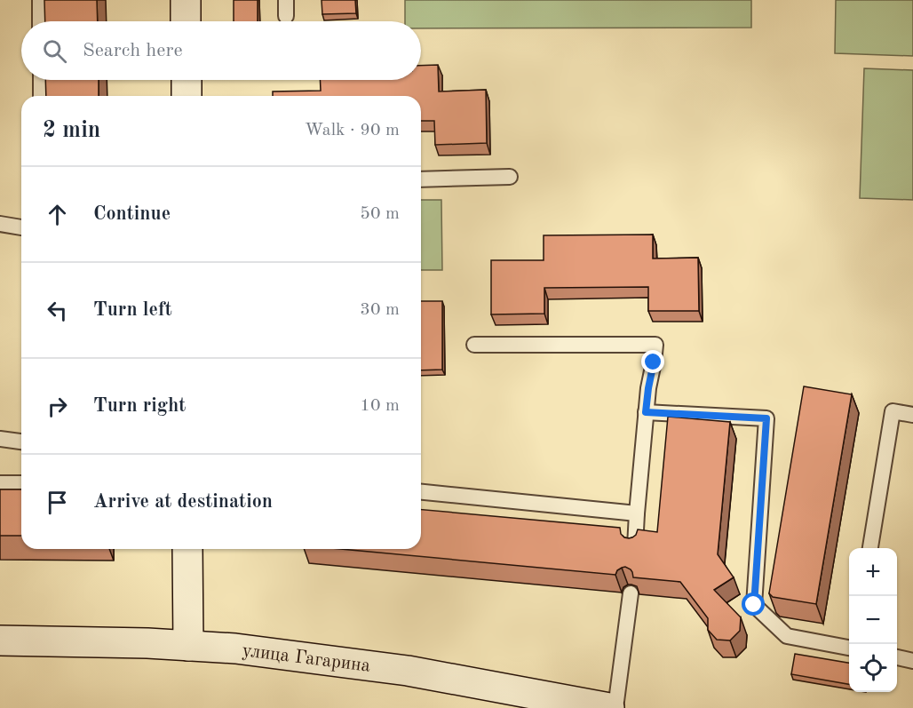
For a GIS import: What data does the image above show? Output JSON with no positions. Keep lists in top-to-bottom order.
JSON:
{
  "streets": {
    "main road": ["улица Гагарина"]
  },
  "page": {
    "search": "Search here",
    "heading": ["2 min", "Walk · 90 m"],
    "list": [
      ["Continue", "50 m"],
      ["Turn left", "30 m"],
      ["Turn right", "10 m"],
      "Arrive at destination"
    ],
    "map_buttons": ["+", "−"]
  }
}
